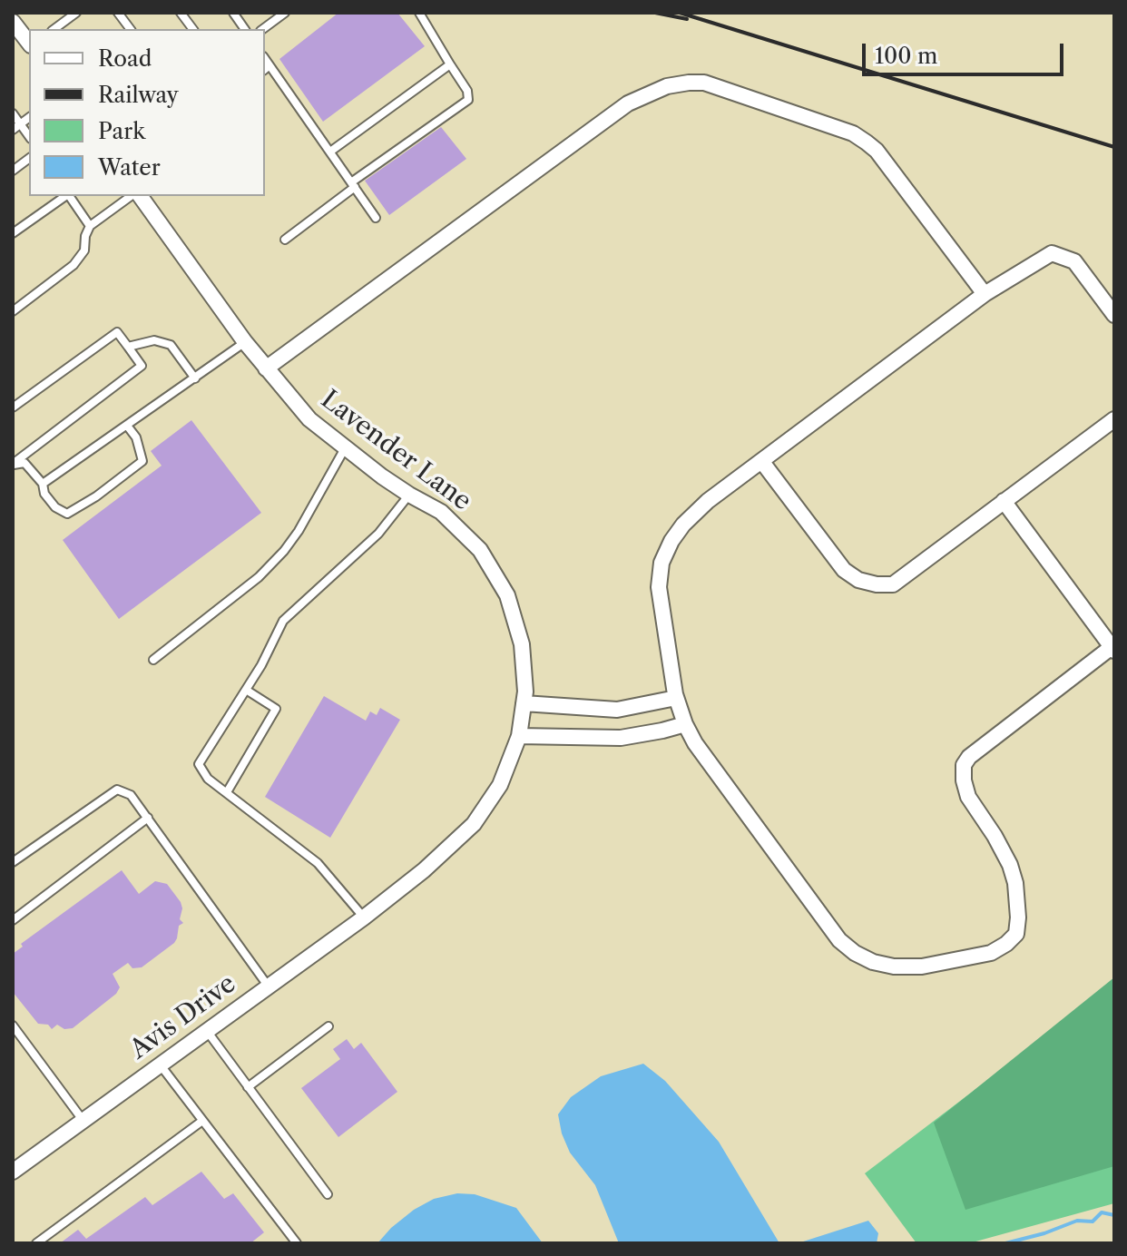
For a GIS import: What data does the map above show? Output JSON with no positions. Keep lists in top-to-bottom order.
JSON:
{
  "streets": {
    "street": ["Lavender Lane", "Avis Drive"]
  },
  "crossings": [
    ["Lavender Lane", "Avis Drive"]
  ],
  "legend": [
    "Road",
    "Railway",
    "Park",
    "Water"
  ],
  "scale_bar": "100 m"
}
